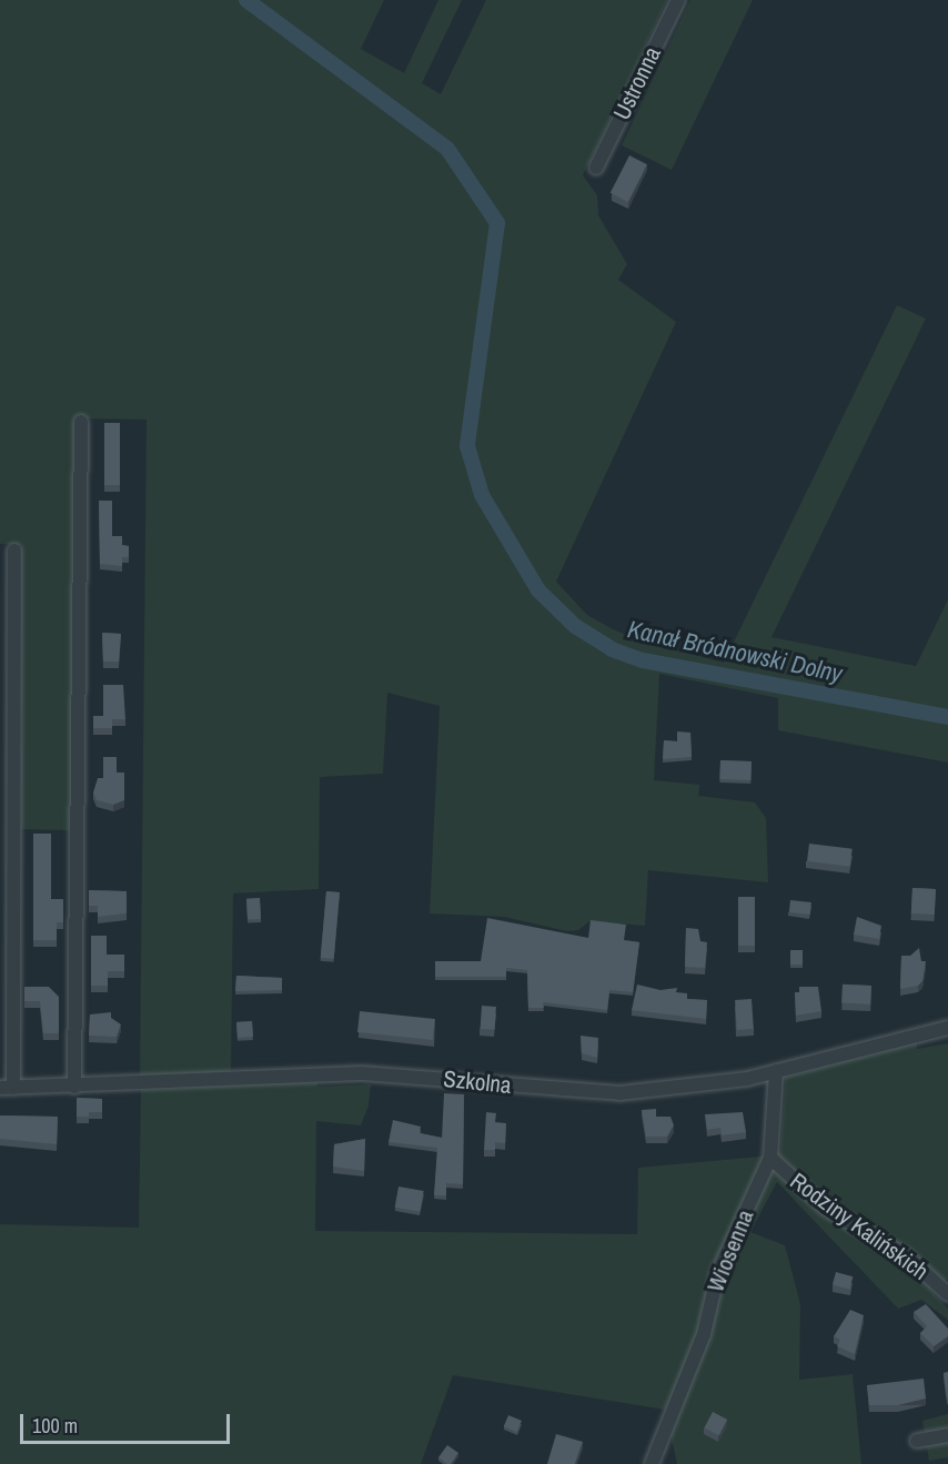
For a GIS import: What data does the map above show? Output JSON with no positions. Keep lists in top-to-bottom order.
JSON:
{
  "streets": {
    "street": [
      "Ustronna",
      "Szkolna",
      "Rodziny Kalińskich",
      "Wiosenna"
    ]
  },
  "crossings": [
    ["Szkolna", "Wiosenna"],
    ["Rodziny Kalińskich", "Wiosenna"]
  ],
  "water": ["Kanał Bródnowski Dolny"],
  "scale_bar": "100 m"
}
